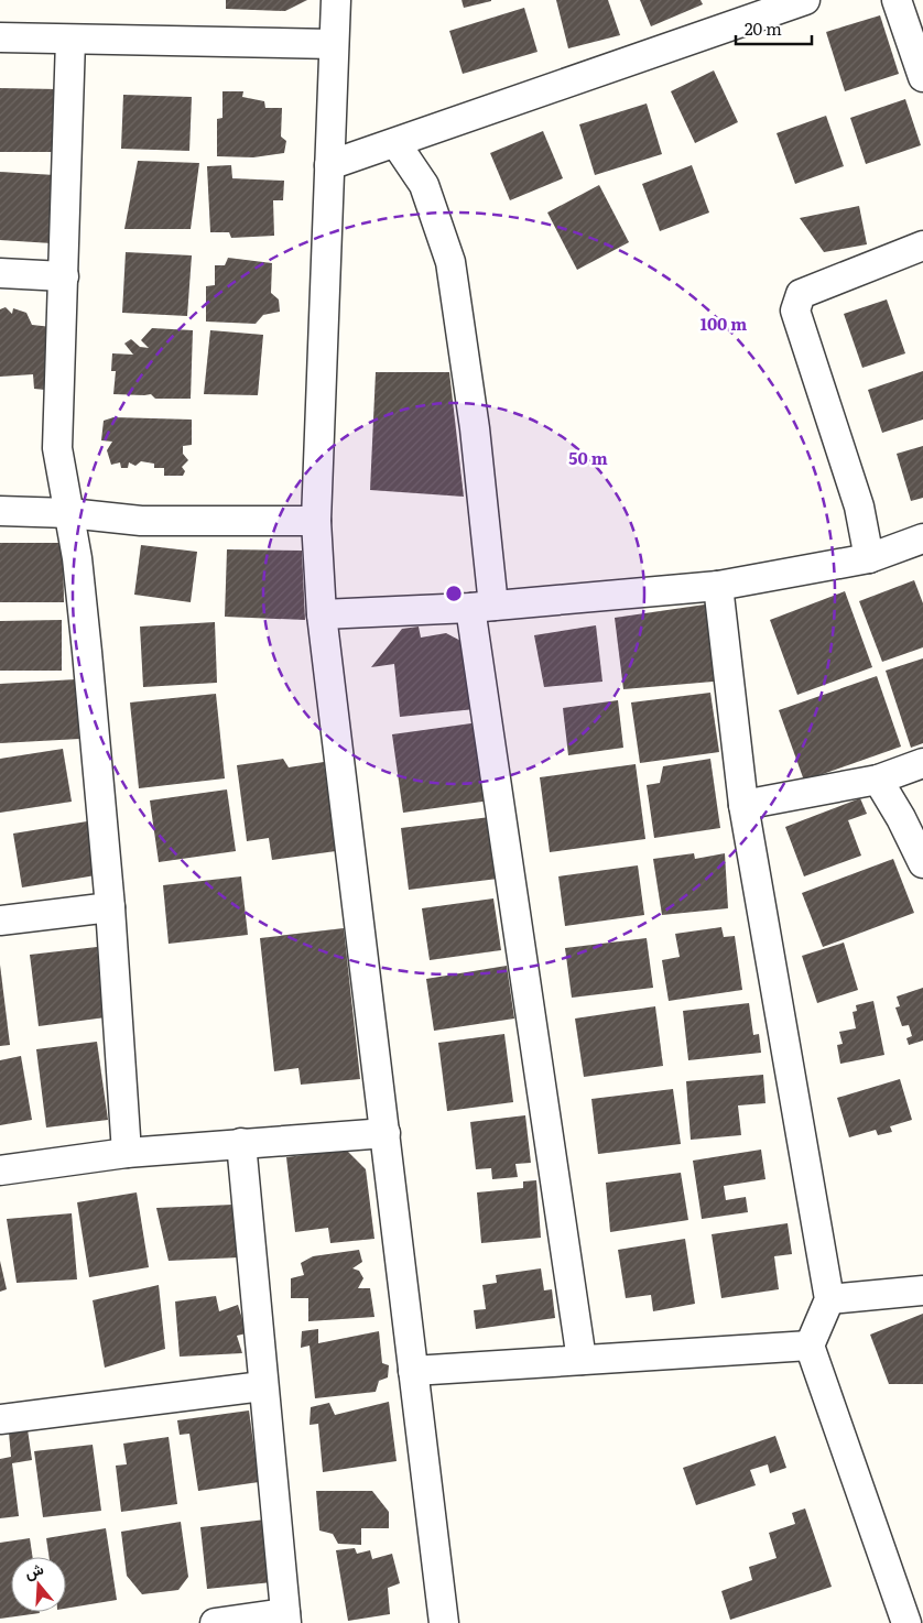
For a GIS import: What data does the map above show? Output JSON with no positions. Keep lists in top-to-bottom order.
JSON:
{
  "scale_bar": "20 m",
  "north": "top",
  "rings": ["100 m", "50 m"]
}
